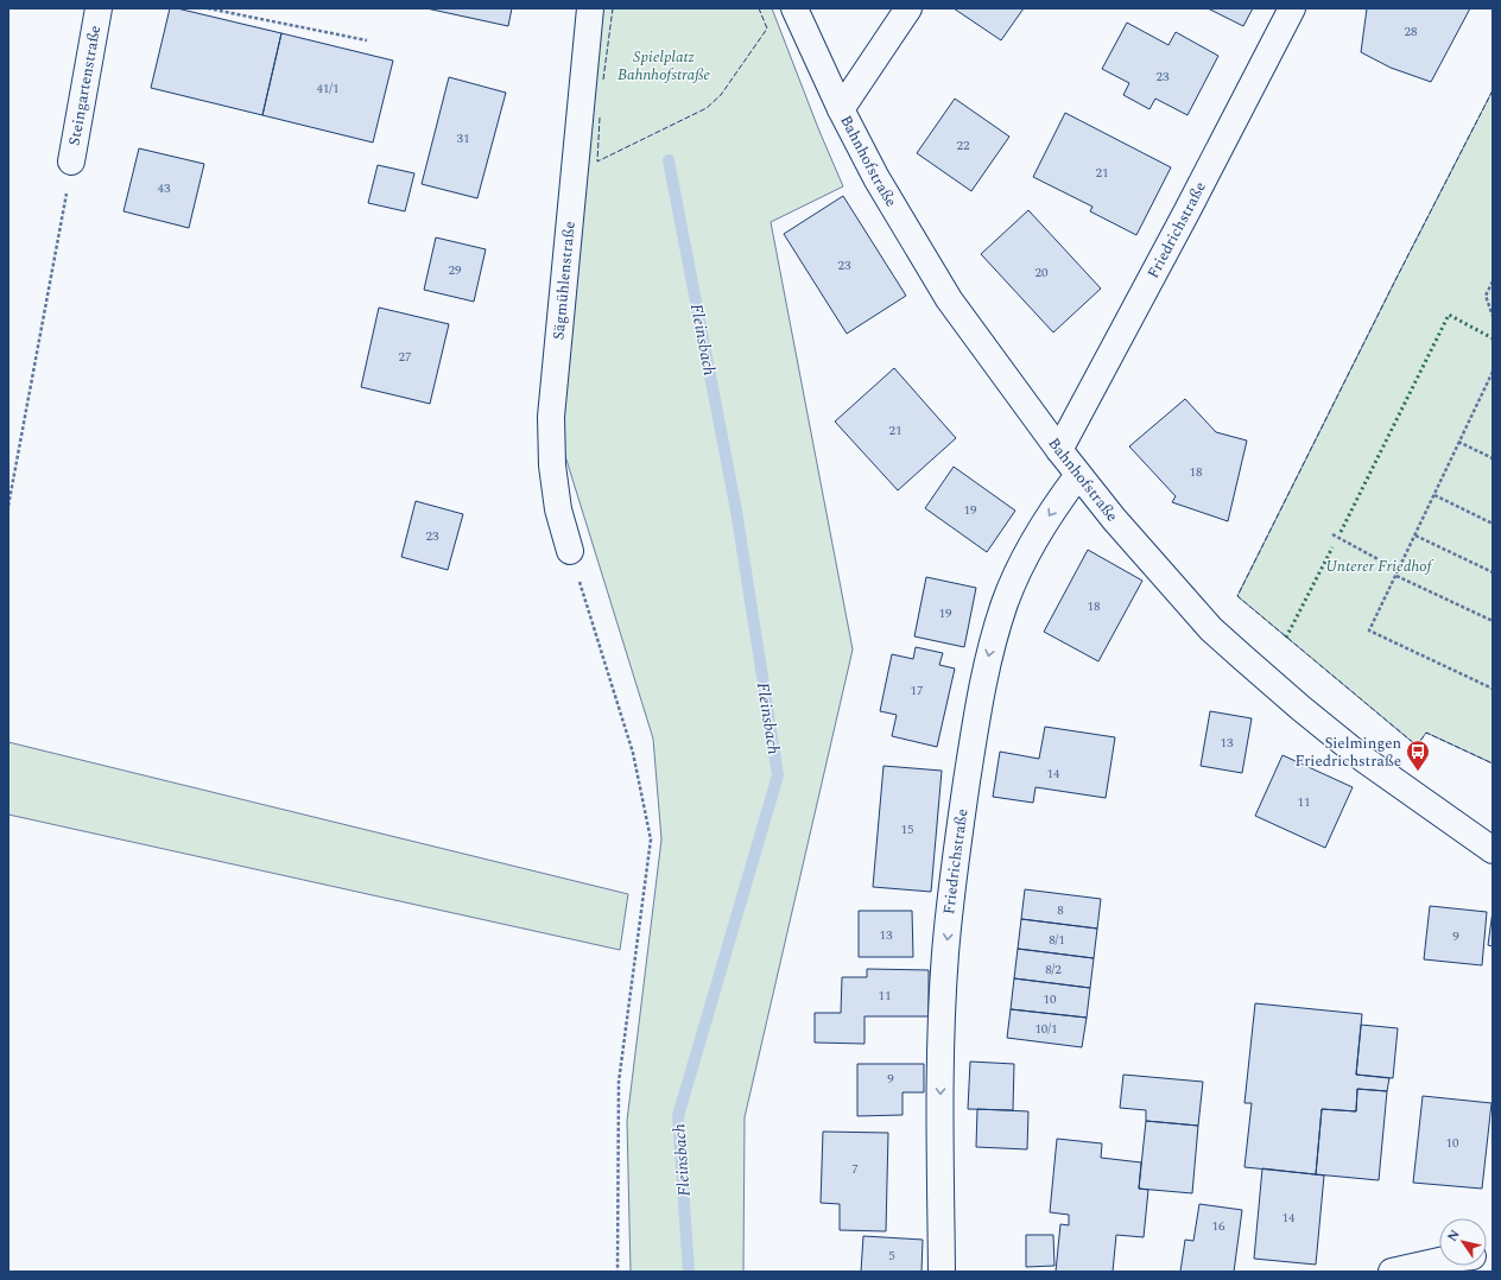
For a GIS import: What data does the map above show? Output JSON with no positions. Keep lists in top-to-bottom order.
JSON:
{
  "streets": {
    "street": [
      "Steingartenstraße",
      "Bahnhofstraße",
      "Friedrichstraße",
      "Sägmühlenstraße"
    ]
  },
  "crossings": [
    ["Bahnhofstraße", "Friedrichstraße"]
  ],
  "one_way": ["Friedrichstraße"],
  "water": ["Fleinsbach"],
  "parks": ["Spielplatz Bahnhofstraße", "Unterer Friedhof"],
  "places": {
    "bus stop": ["Sielmingen Friedrichstraße"]
  },
  "house_numbers": [
    "28",
    "23",
    "41/1",
    "31",
    "22",
    "21",
    "43",
    "23",
    "29",
    "20",
    "27",
    "21",
    "18",
    "19",
    "23",
    "18",
    "19",
    "17",
    "13",
    "14",
    "11",
    "15",
    "8",
    "13",
    "9",
    "8/1",
    "8/2",
    "11",
    "10",
    "10/1",
    "9",
    "10",
    "7",
    "14",
    "16",
    "5"
  ],
  "north": "top left"
}
